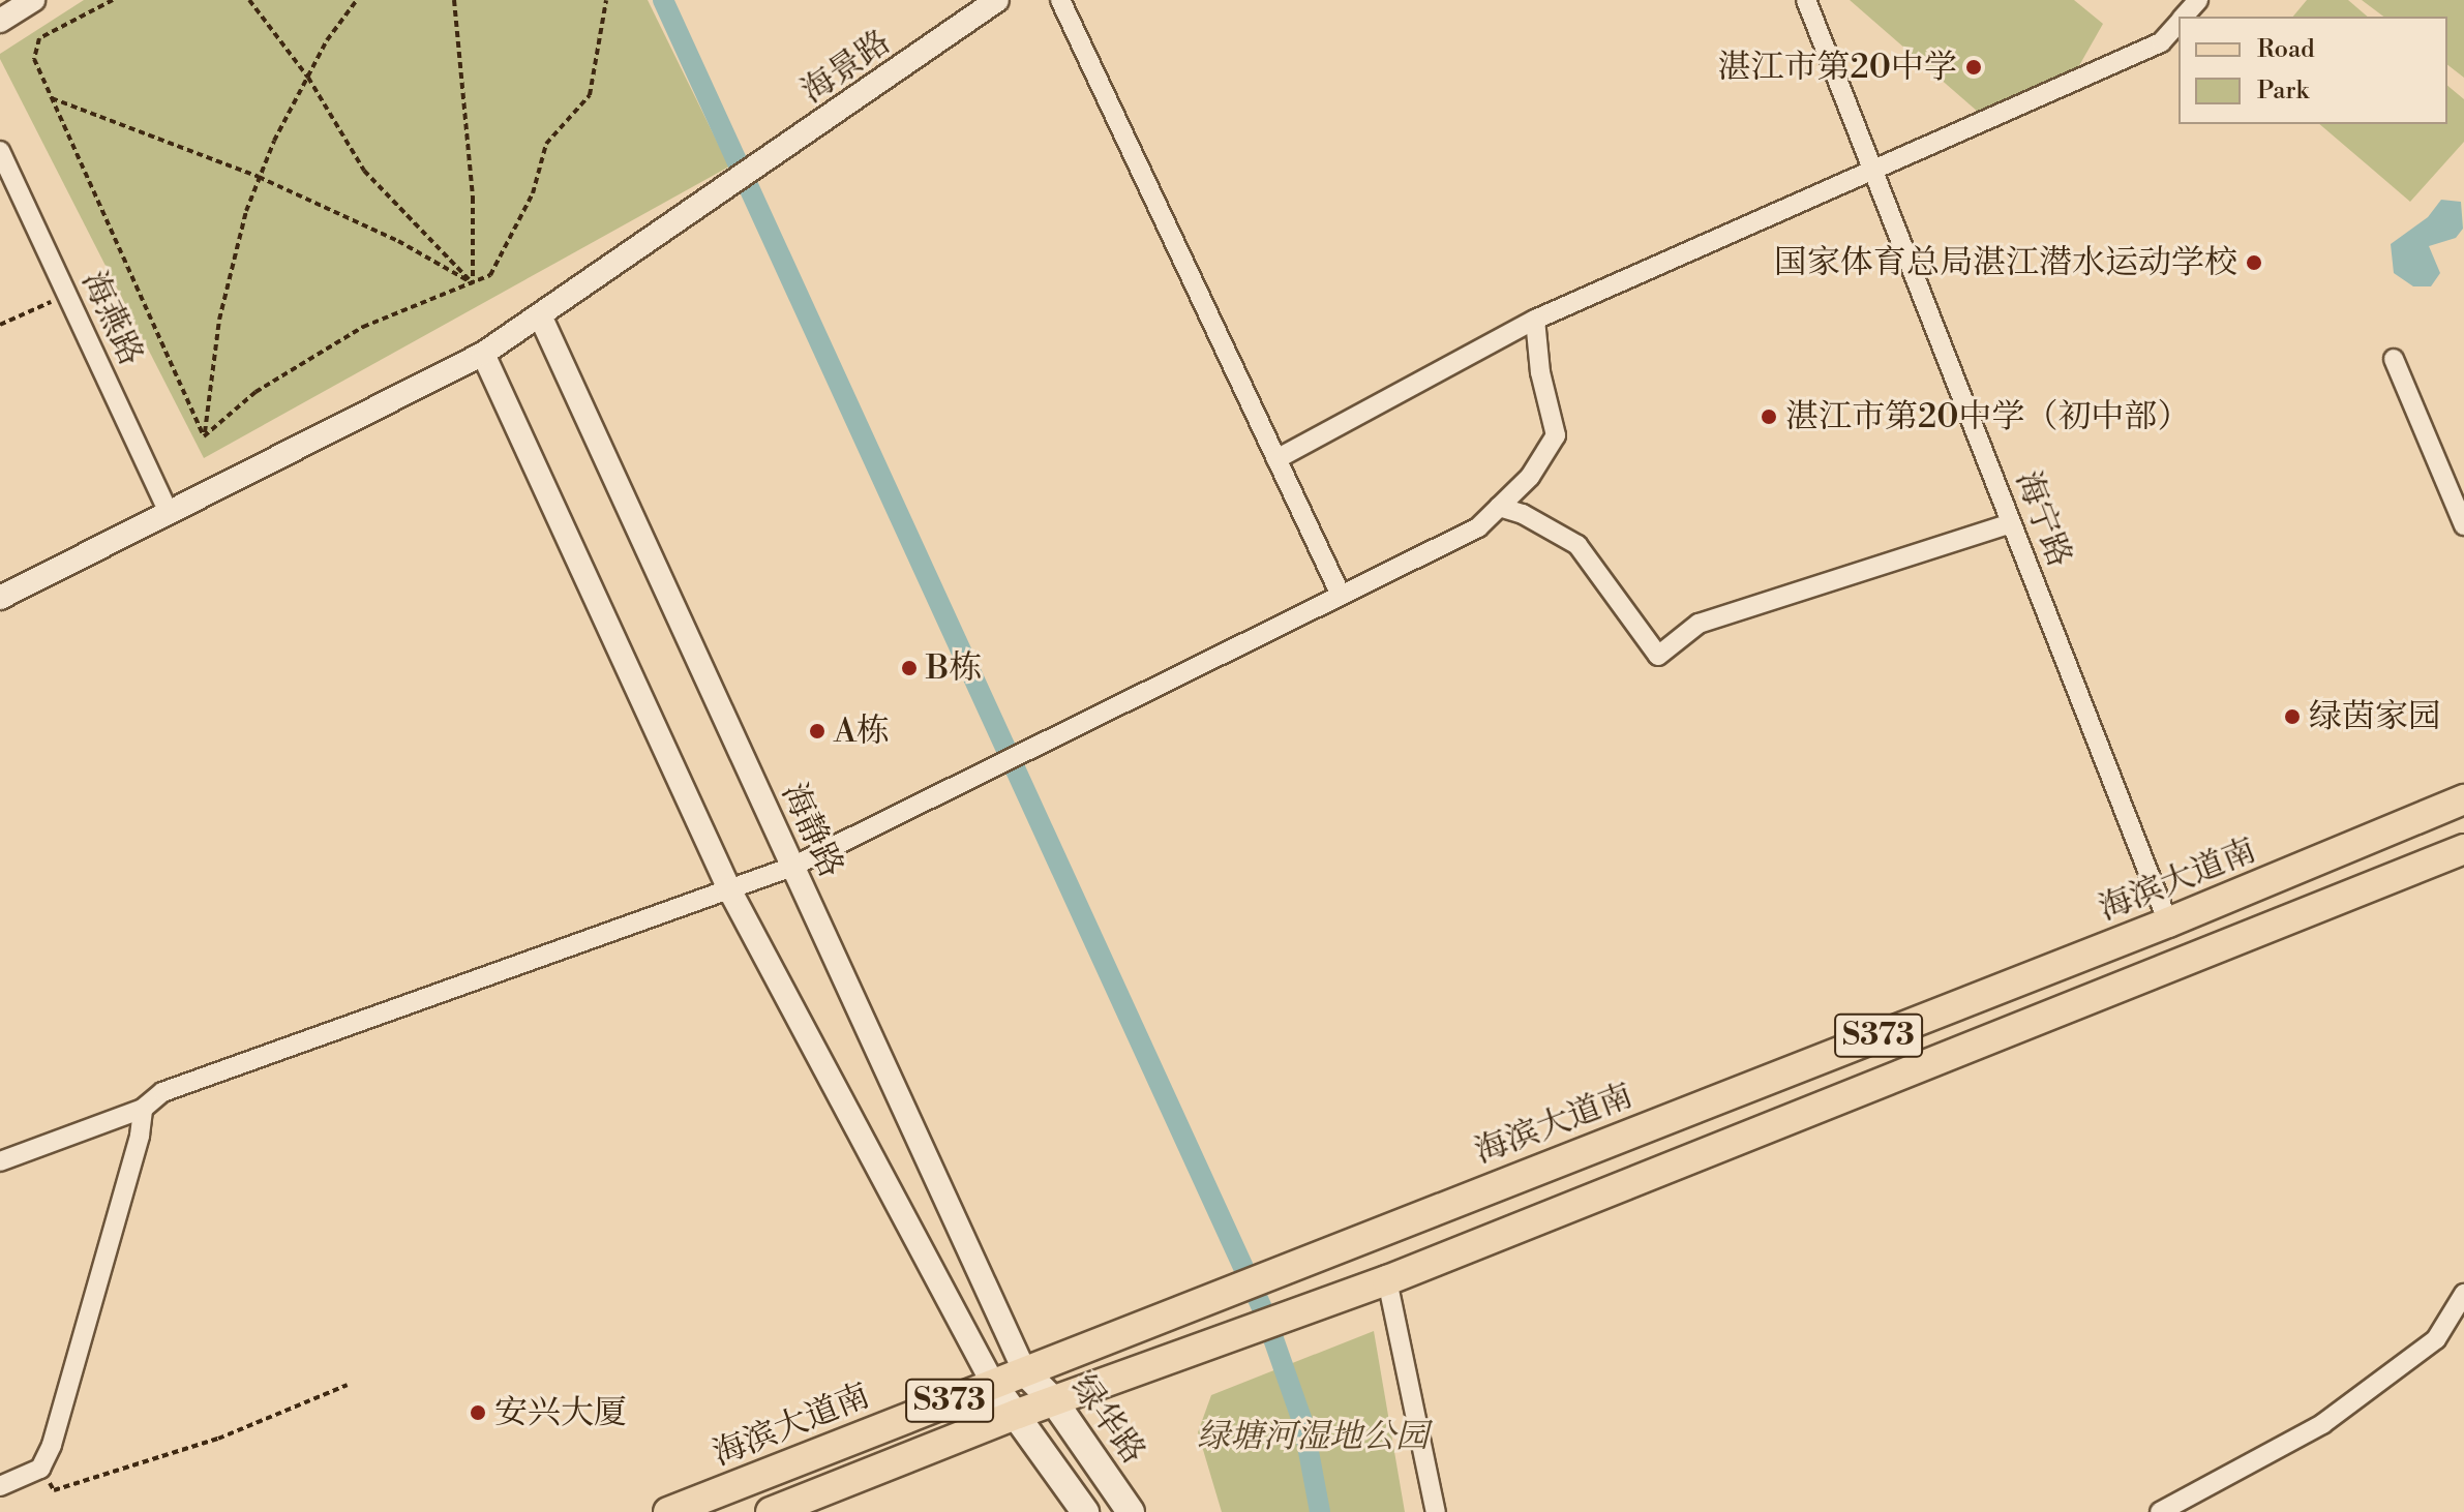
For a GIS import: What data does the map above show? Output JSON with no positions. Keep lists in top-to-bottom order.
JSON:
{
  "streets": {
    "main road": ["海滨大道南", "S373", "绿华路"],
    "street": [
      "海景路",
      "海燕路",
      "海宁路",
      "海静路"
    ]
  },
  "crossings": [
    ["海景路", "海燕路"],
    ["海景路", "海静路"],
    ["海宁路", "海滨大道南"],
    ["海静路", "海滨大道南"],
    ["海静路", "绿华路"],
    ["海滨大道南", "绿华路"],
    ["S373", "绿华路"]
  ],
  "parks": ["绿塘河湿地公园"],
  "places": [
    "湛江市第20中学",
    "国家体育总局湛江潜水运动学校",
    "湛江市第20中学（初中部）",
    "B栋",
    "绿茵家园",
    "A栋",
    "安兴大厦"
  ],
  "legend": ["Road", "Park"]
}
